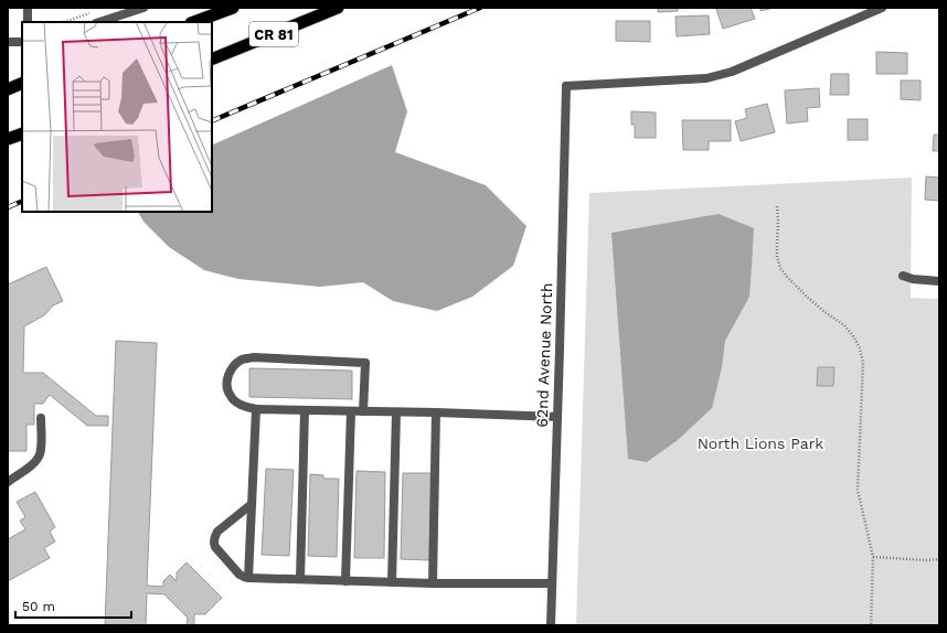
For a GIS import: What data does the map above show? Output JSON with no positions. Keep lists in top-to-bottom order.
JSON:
{
  "streets": {
    "highway": ["CR 81"],
    "street": ["62nd Avenue North"]
  },
  "parks": ["North Lions Park"],
  "scale_bar": "50 m"
}
